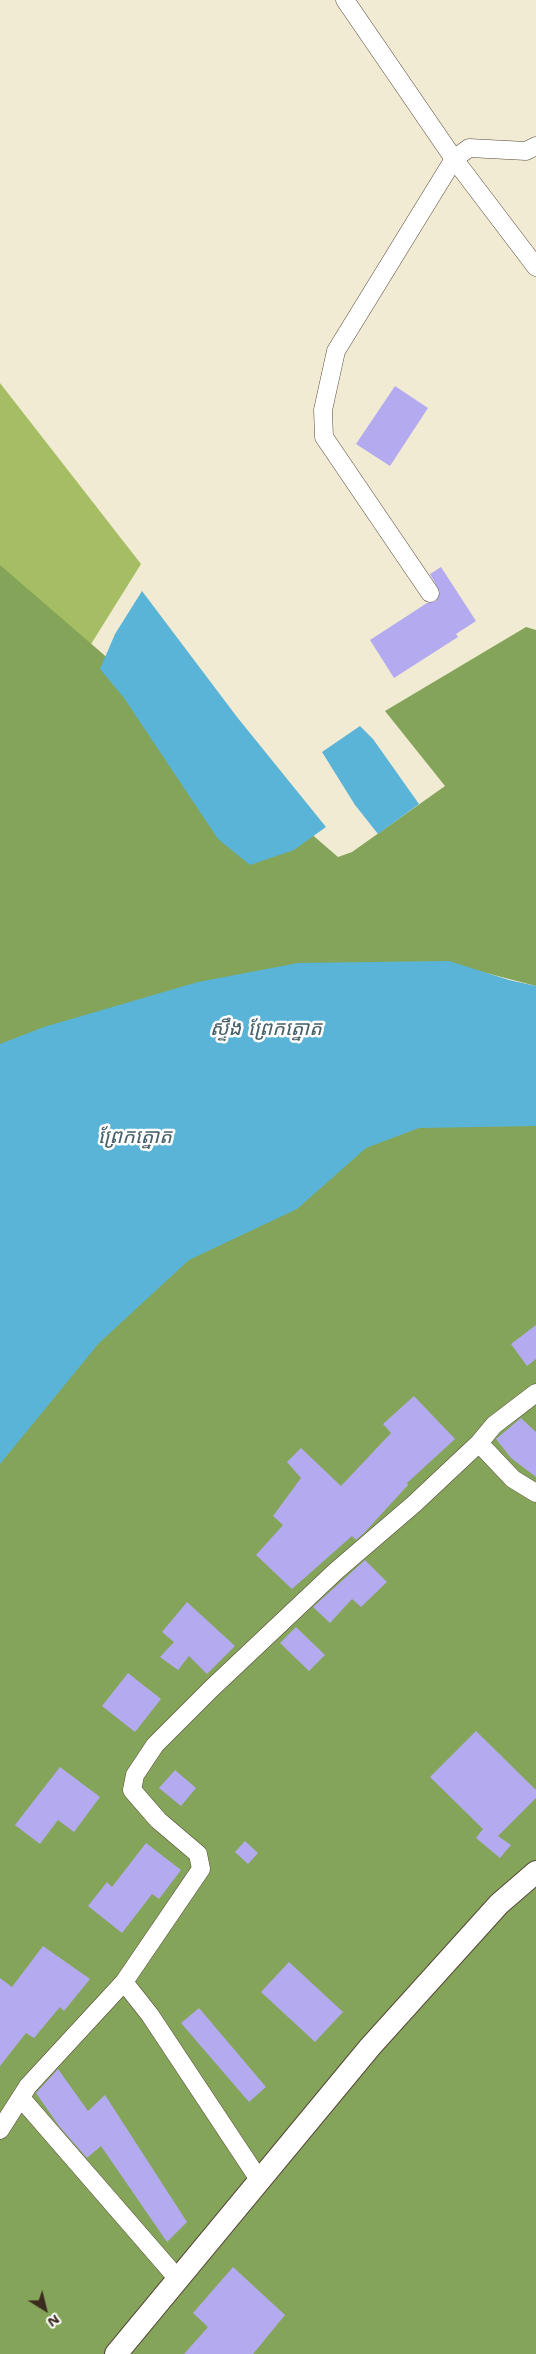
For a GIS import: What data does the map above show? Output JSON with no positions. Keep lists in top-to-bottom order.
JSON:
{
  "water": ["ស្ទឹង ព្រែកត្នោត", "ព្រែកត្នោត"],
  "north": "bottom right"
}
